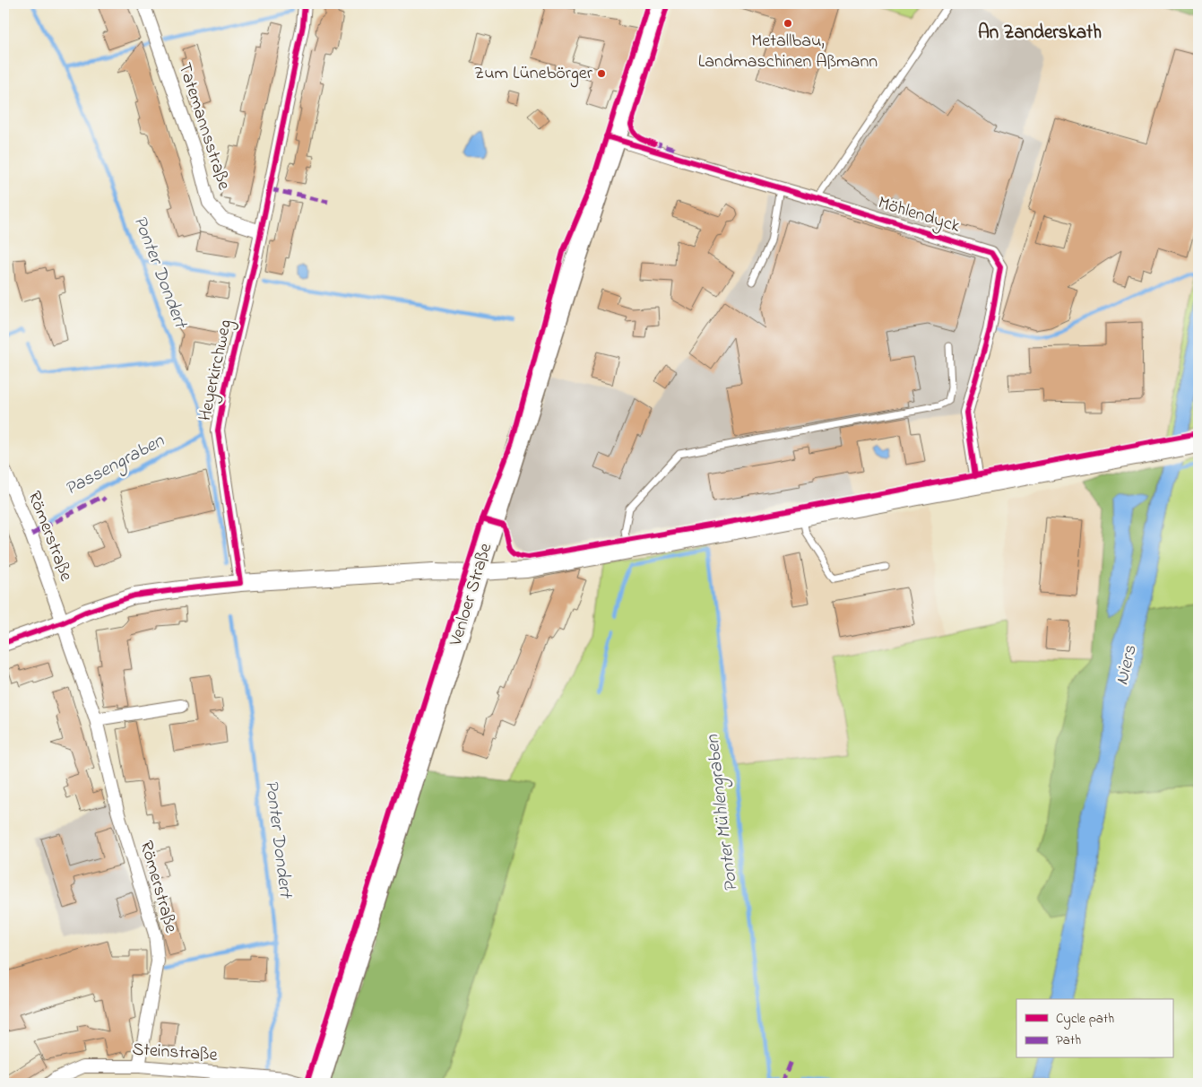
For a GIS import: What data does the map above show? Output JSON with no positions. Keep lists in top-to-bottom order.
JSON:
{
  "streets": {
    "main road": ["Venloer Straße"],
    "street": [
      "Tatemannsstraße",
      "Möhlendyck",
      "Heyerkirchweg",
      "Römerstraße",
      "Steinstraße"
    ]
  },
  "crossings": [
    ["Tatemannsstraße", "Heyerkirchweg"],
    ["Möhlendyck", "Venloer Straße"],
    ["Römerstraße", "Steinstraße"]
  ],
  "districts": ["An Zanderskath"],
  "water": [
    "Ponter Dondert",
    "Passengraben",
    "Niers",
    "Ponter Mühlengraben"
  ],
  "places": ["Metallbau, Landmaschinen Aßmann", "Zum Lünebörger"],
  "legend": ["Cycle path", "Path"]
}
